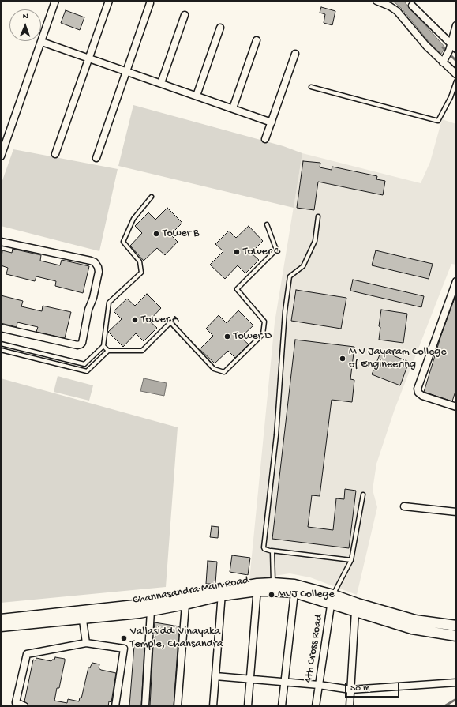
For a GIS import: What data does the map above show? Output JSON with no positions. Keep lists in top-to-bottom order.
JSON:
{
  "streets": {
    "main road": ["Channasandra Main Road"],
    "street": ["4th Cross Road"]
  },
  "crossings": [
    ["Channasandra Main Road", "4th Cross Road"]
  ],
  "places": [
    "Tower B",
    "Tower C",
    "Tower A",
    "Tower D",
    "M V Jayaram College of Engineering",
    "MVJ College",
    "Vallasiddi Vinayaka Temple, Chansandra"
  ],
  "scale_bar": "50 m",
  "north": "top"
}
